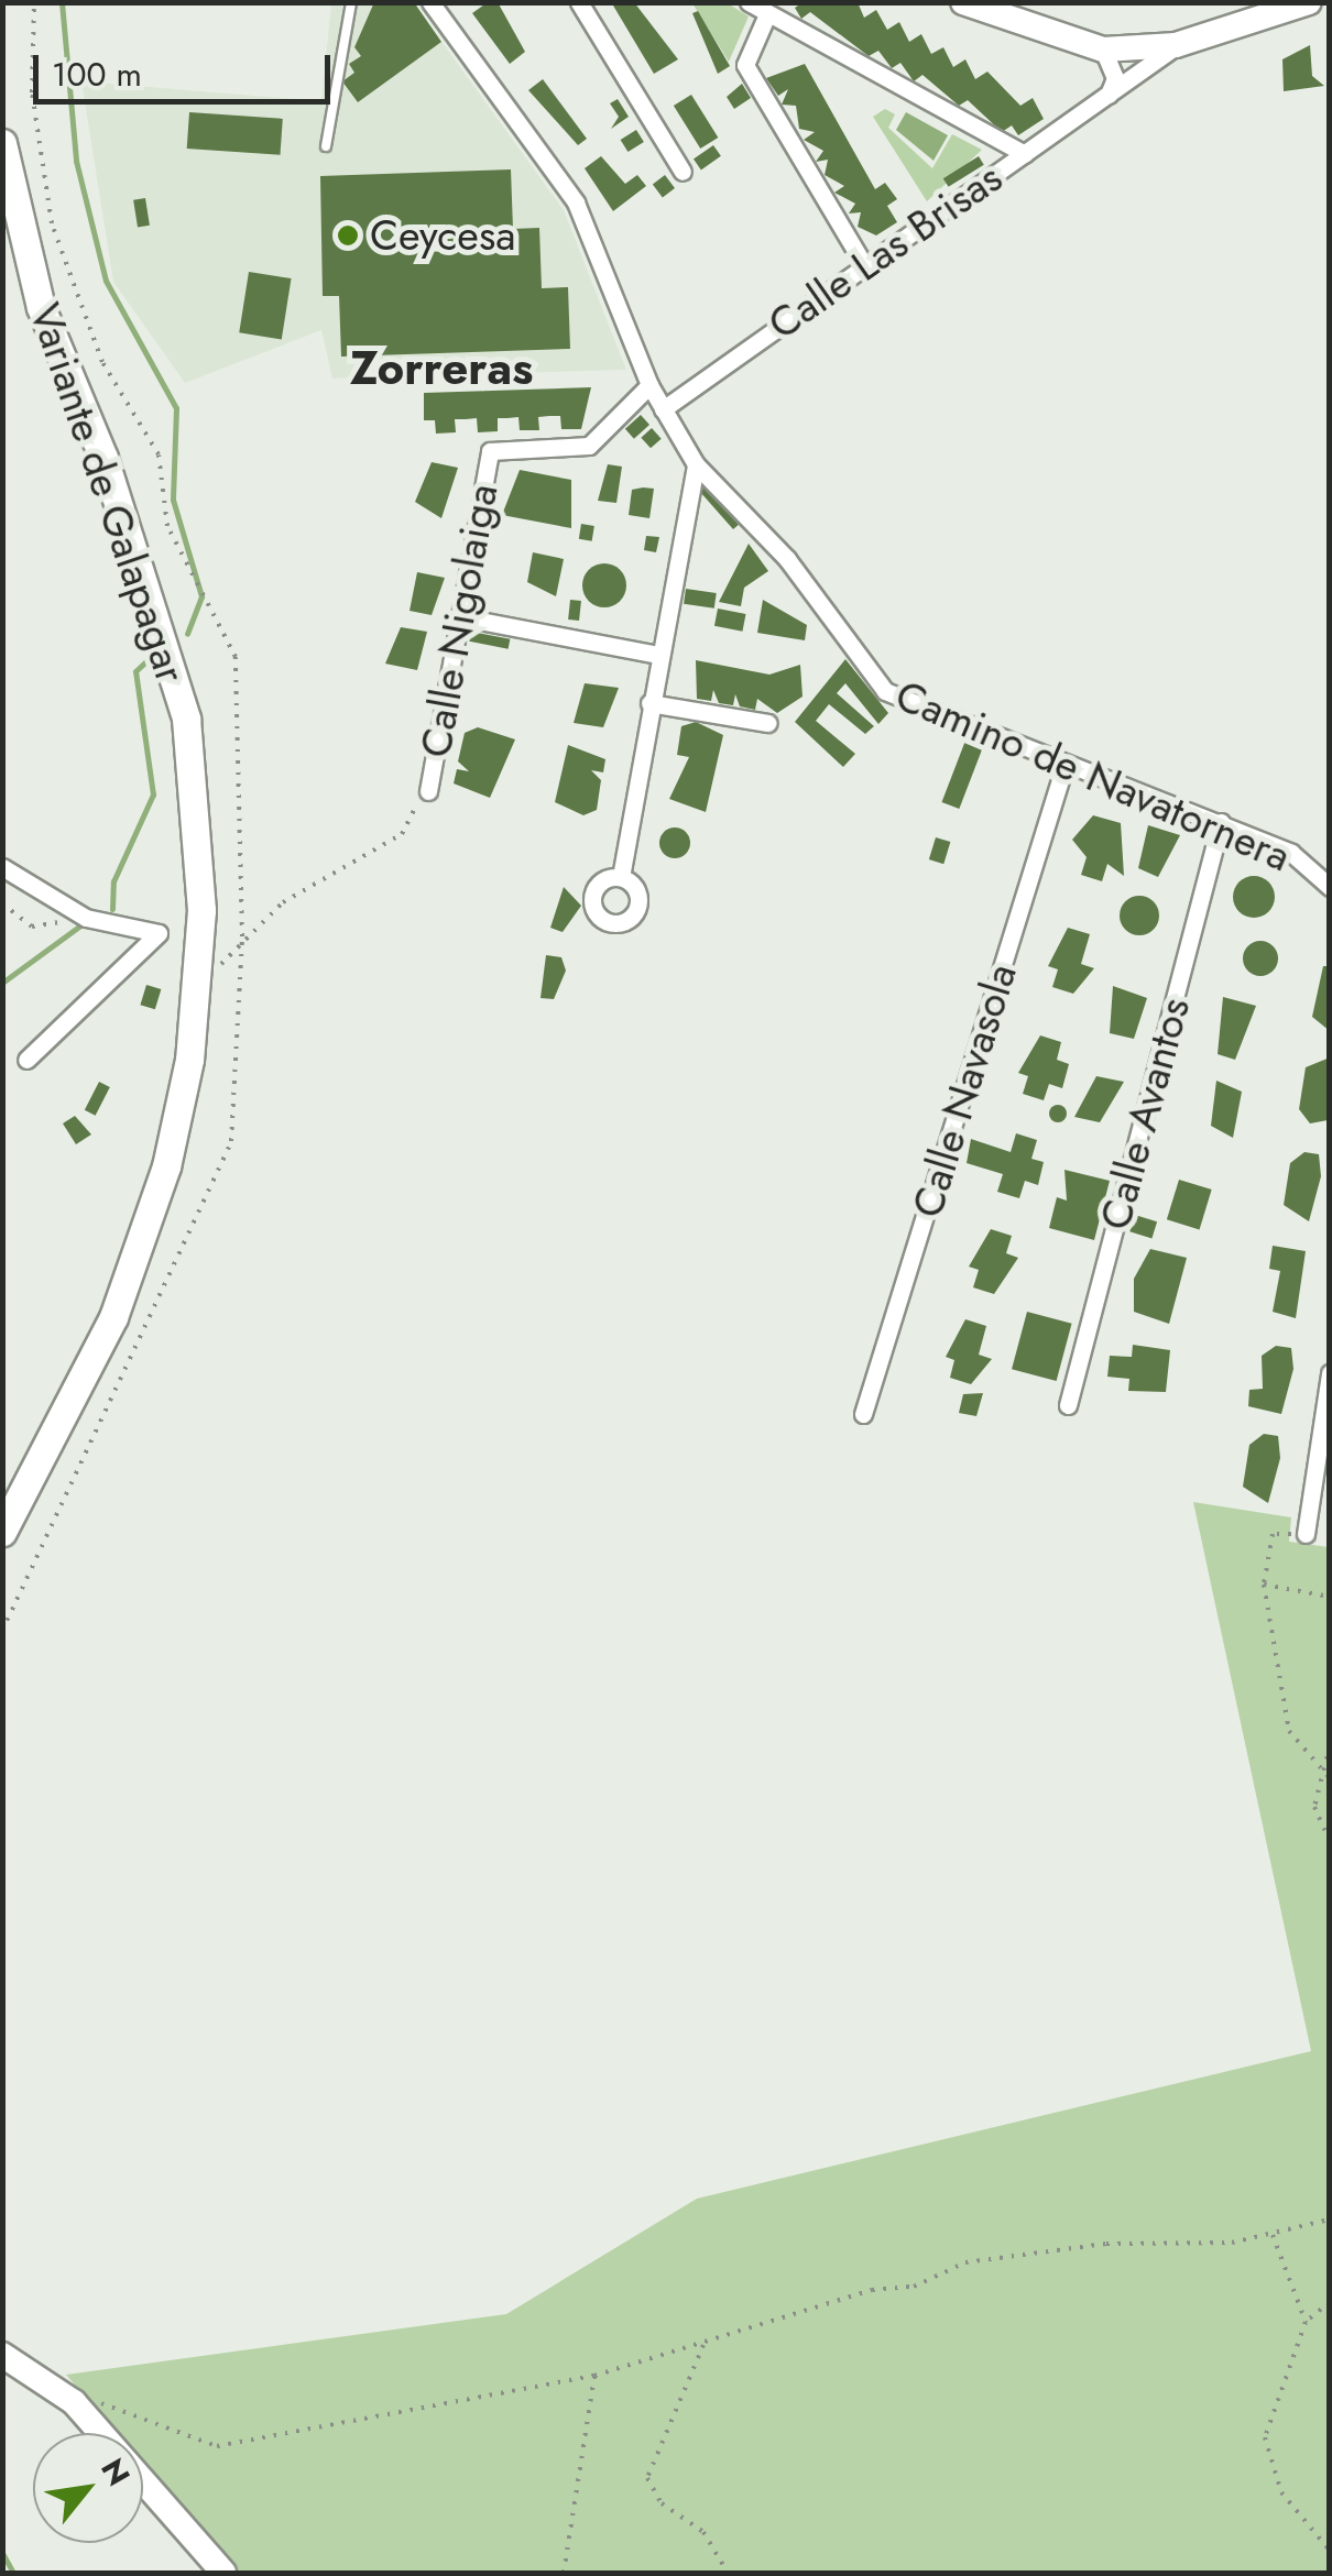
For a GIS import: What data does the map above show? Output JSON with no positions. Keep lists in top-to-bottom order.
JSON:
{
  "streets": {
    "main road": ["Variante de Galapagar"],
    "street": [
      "Calle Las Brisas",
      "Calle Nigolaiga",
      "Camino de Navatornera",
      "Calle Navasola",
      "Calle Avantos"
    ]
  },
  "crossings": [
    ["Calle Las Brisas", "Camino de Navatornera"],
    ["Calle Nigolaiga", "Camino de Navatornera"],
    ["Camino de Navatornera", "Calle Navasola"],
    ["Camino de Navatornera", "Calle Avantos"]
  ],
  "districts": ["Zorreras"],
  "places": ["Ceycesa"],
  "scale_bar": "100 m",
  "north": "top right"
}
